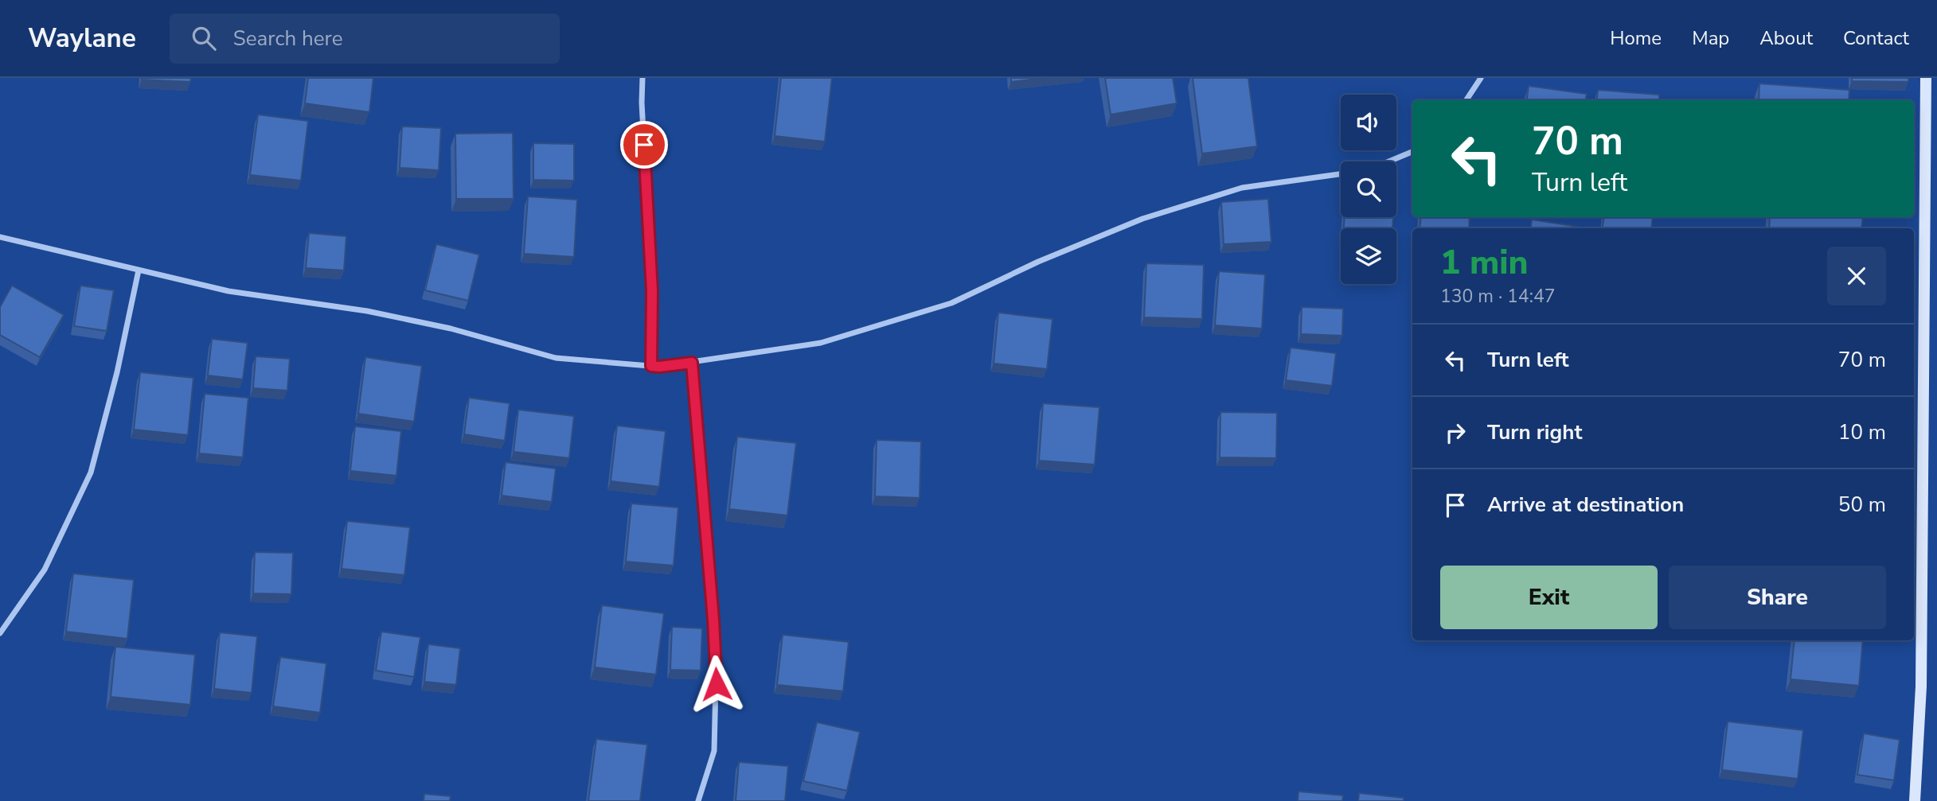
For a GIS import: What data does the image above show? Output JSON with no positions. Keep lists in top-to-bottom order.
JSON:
{
  "page": {
    "header": "Waylane",
    "search": "Search here",
    "nav": [
      "Home",
      "Map",
      "About",
      "Contact"
    ],
    "turn": ["70 m", "Turn left"],
    "heading": ["1 min", "130 m · 14:47"],
    "list": [
      {
        "name": "Turn left",
        "value": "70 m"
      },
      {
        "name": "Turn right",
        "value": "10 m"
      },
      {
        "name": "Arrive at destination",
        "value": "50 m"
      }
    ],
    "buttons": ["Exit", "Share"]
  }
}
